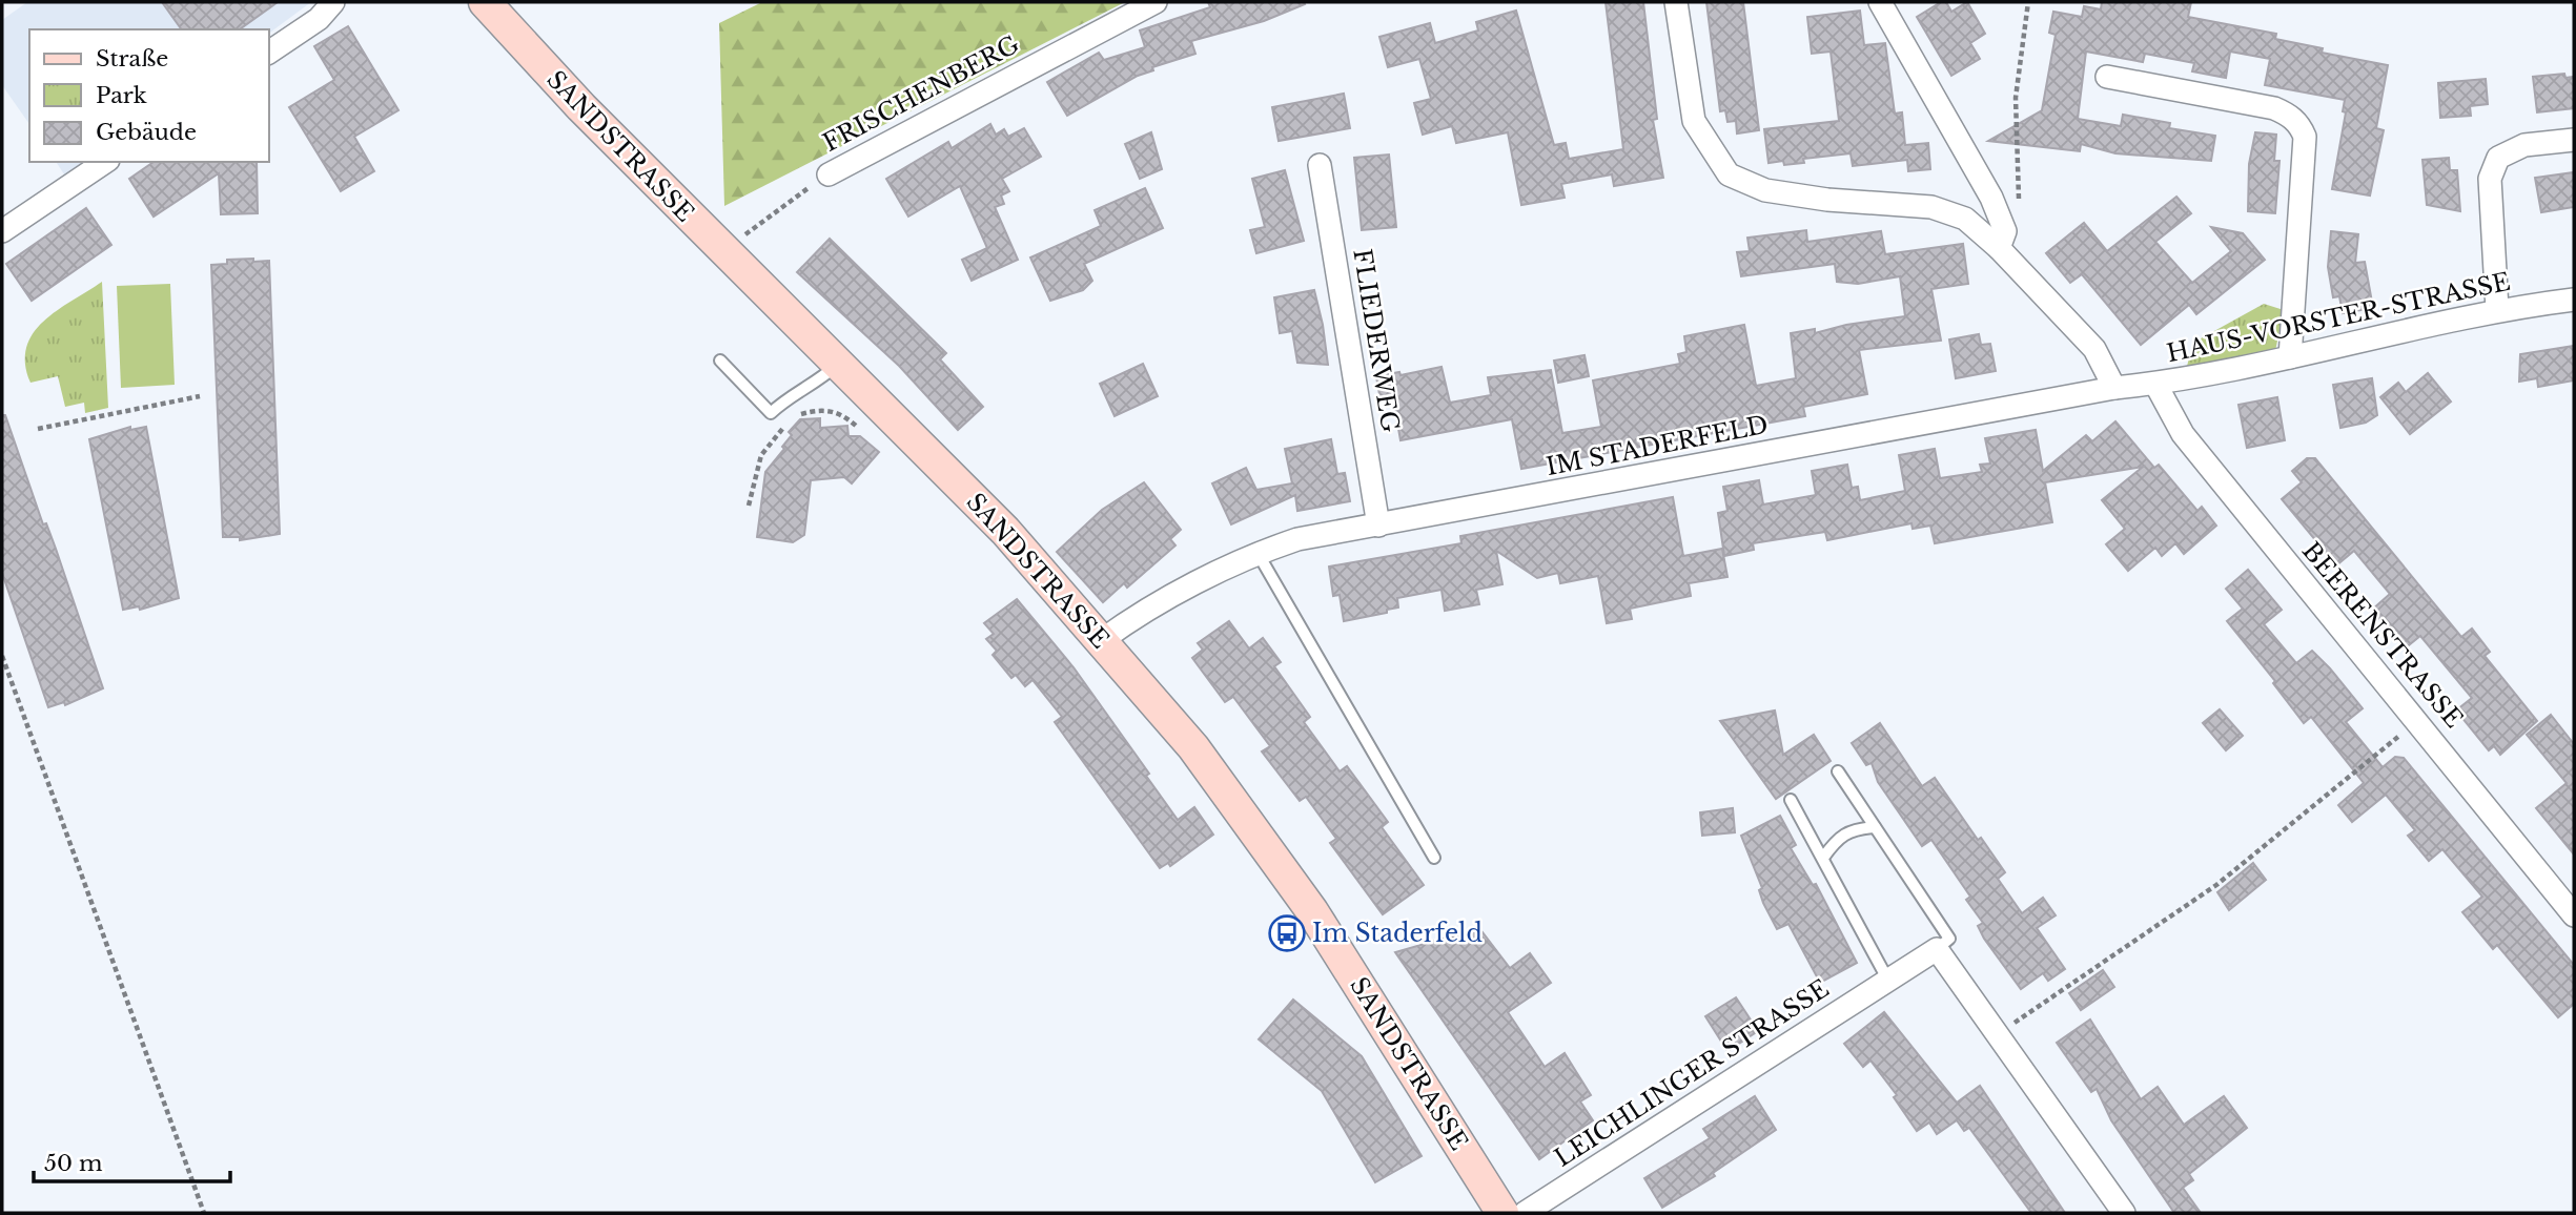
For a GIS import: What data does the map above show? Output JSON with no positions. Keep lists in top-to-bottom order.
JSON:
{
  "streets": {
    "street": [
      "FRISCHENBERG",
      "SANDSTRASSE",
      "HAUS-VORSTER-STRASSE",
      "FLIEDERWEG",
      "IM STADERFELD",
      "BEERENSTRASSE",
      "LEICHLINGER STRASSE"
    ]
  },
  "crossings": [
    ["FRISCHENBERG", "SANDSTRASSE"],
    ["SANDSTRASSE", "IM STADERFELD"],
    ["HAUS-VORSTER-STRASSE", "IM STADERFELD"],
    ["HAUS-VORSTER-STRASSE", "BEERENSTRASSE"],
    ["FLIEDERWEG", "IM STADERFELD"]
  ],
  "places": {
    "bus stop": ["Im Staderfeld"]
  },
  "legend": ["Straße", "Park", "Gebäude"],
  "scale_bar": "50 m"
}
